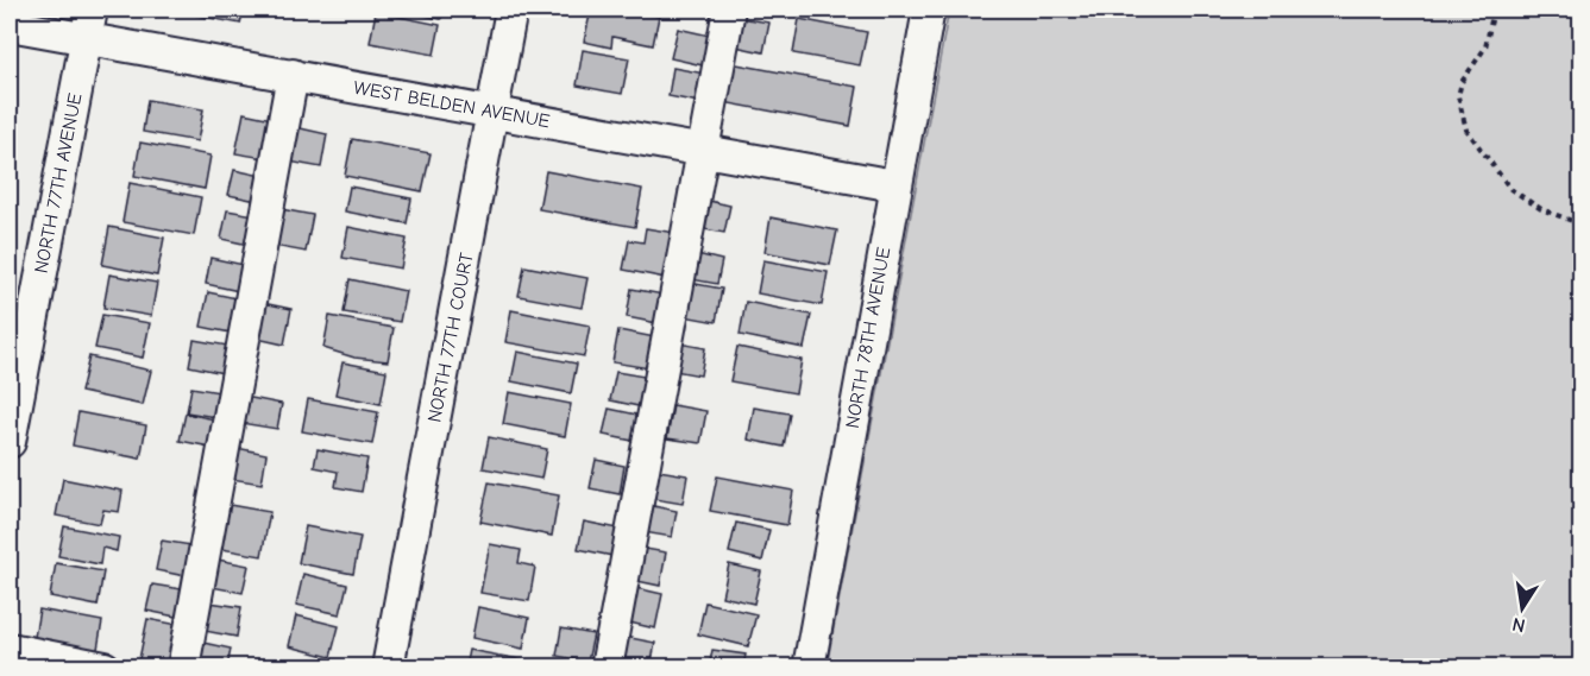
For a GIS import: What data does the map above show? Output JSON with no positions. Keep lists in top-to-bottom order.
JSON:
{
  "streets": {
    "street": [
      "WEST BELDEN AVENUE",
      "NORTH 77TH AVENUE",
      "NORTH 77TH COURT",
      "NORTH 78TH AVENUE"
    ]
  },
  "crossings": [
    ["WEST BELDEN AVENUE", "NORTH 77TH AVENUE"],
    ["WEST BELDEN AVENUE", "NORTH 77TH COURT"],
    ["WEST BELDEN AVENUE", "NORTH 78TH AVENUE"]
  ],
  "north": "bottom"
}
